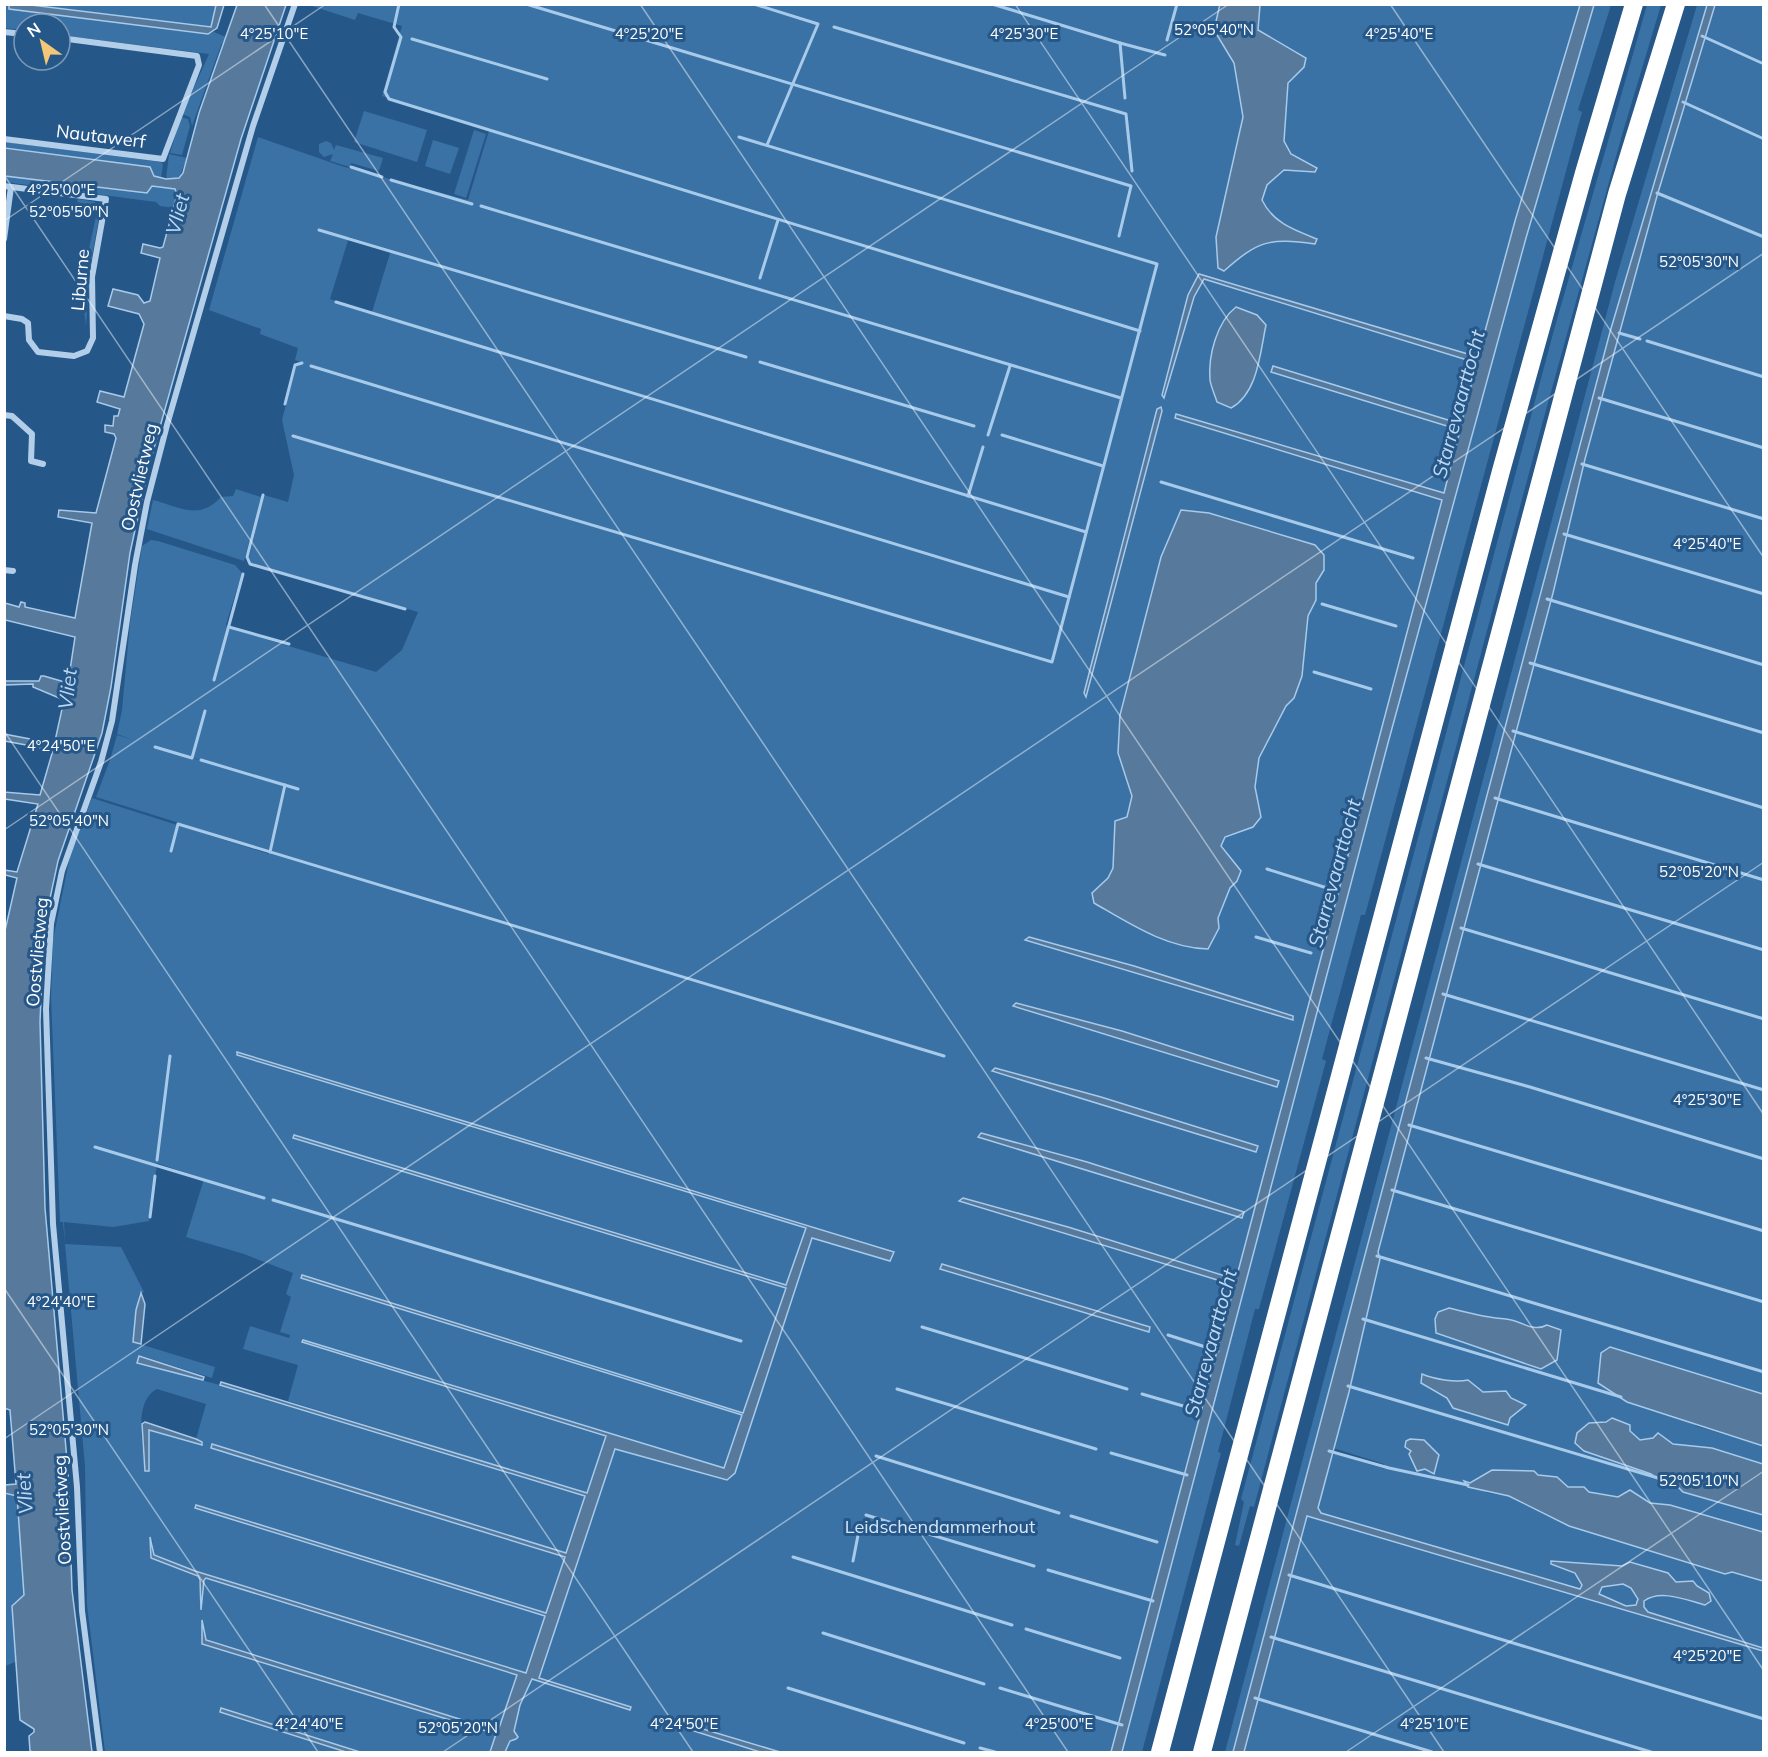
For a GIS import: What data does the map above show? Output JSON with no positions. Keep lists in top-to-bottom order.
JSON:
{
  "streets": {
    "street": ["Nautawerf", "Liburne", "Oostvlietweg"]
  },
  "water": ["Vliet", "Starrevaarttocht"],
  "parks": ["Leidschendammerhout"],
  "north": "top left",
  "coordinates": [
    "52°05'40\"N",
    "4°25'10\"E",
    "4°25'20\"E",
    "4°25'30\"E",
    "4°25'40\"E",
    "4°25'00\"E",
    "52°05'50\"N",
    "52°05'30\"N",
    "4°24'50\"E",
    "52°05'20\"N",
    "4°24'40\"E",
    "52°05'10\"N"
  ]
}
